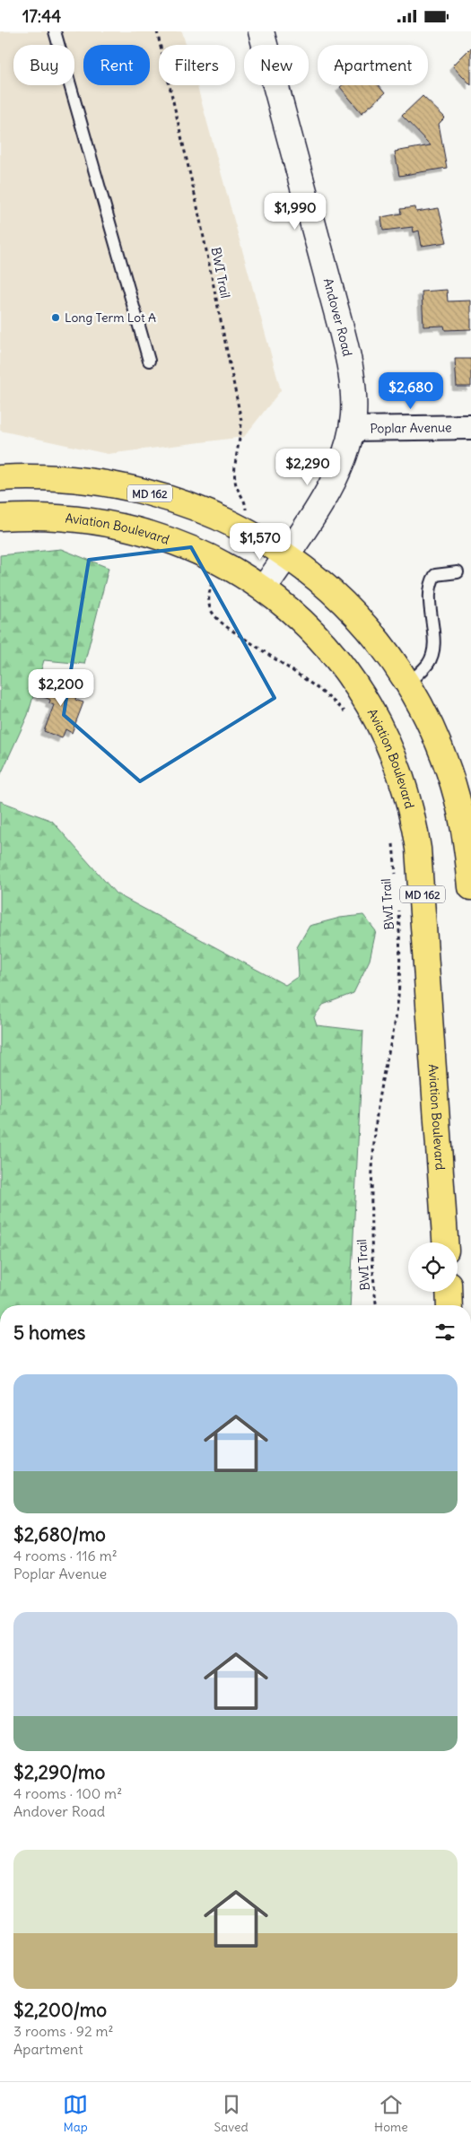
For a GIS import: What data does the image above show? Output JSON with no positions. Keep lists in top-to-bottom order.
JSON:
{
  "streets": {
    "main road": ["Andover Road", "MD 162", "Aviation Boulevard"],
    "street": ["Poplar Avenue"],
    "path": ["BWI Trail"]
  },
  "crossings": [
    ["Andover Road", "Poplar Avenue"],
    ["Andover Road", "MD 162"],
    ["Andover Road", "Aviation Boulevard"]
  ],
  "places": ["Long Term Lot A"],
  "page": {
    "status": "17:44",
    "chip": [
      "Buy",
      "Rent",
      "Filters",
      "New",
      "Apartment"
    ],
    "price": [
      "$1,990",
      "$2,680",
      "$2,290",
      "$1,570",
      "$2,200"
    ],
    "heading": "5 homes",
    "list": [
      {
        "name": "$2,680/mo",
        "note": "4 rooms · 116 m² · Poplar Avenue"
      },
      {
        "name": "$2,290/mo",
        "note": "4 rooms · 100 m² · Andover Road"
      },
      {
        "name": "$2,200/mo",
        "note": "3 rooms · 92 m² · Apartment"
      }
    ],
    "tabs": ["Map", "Saved", "Home"]
  }
}
